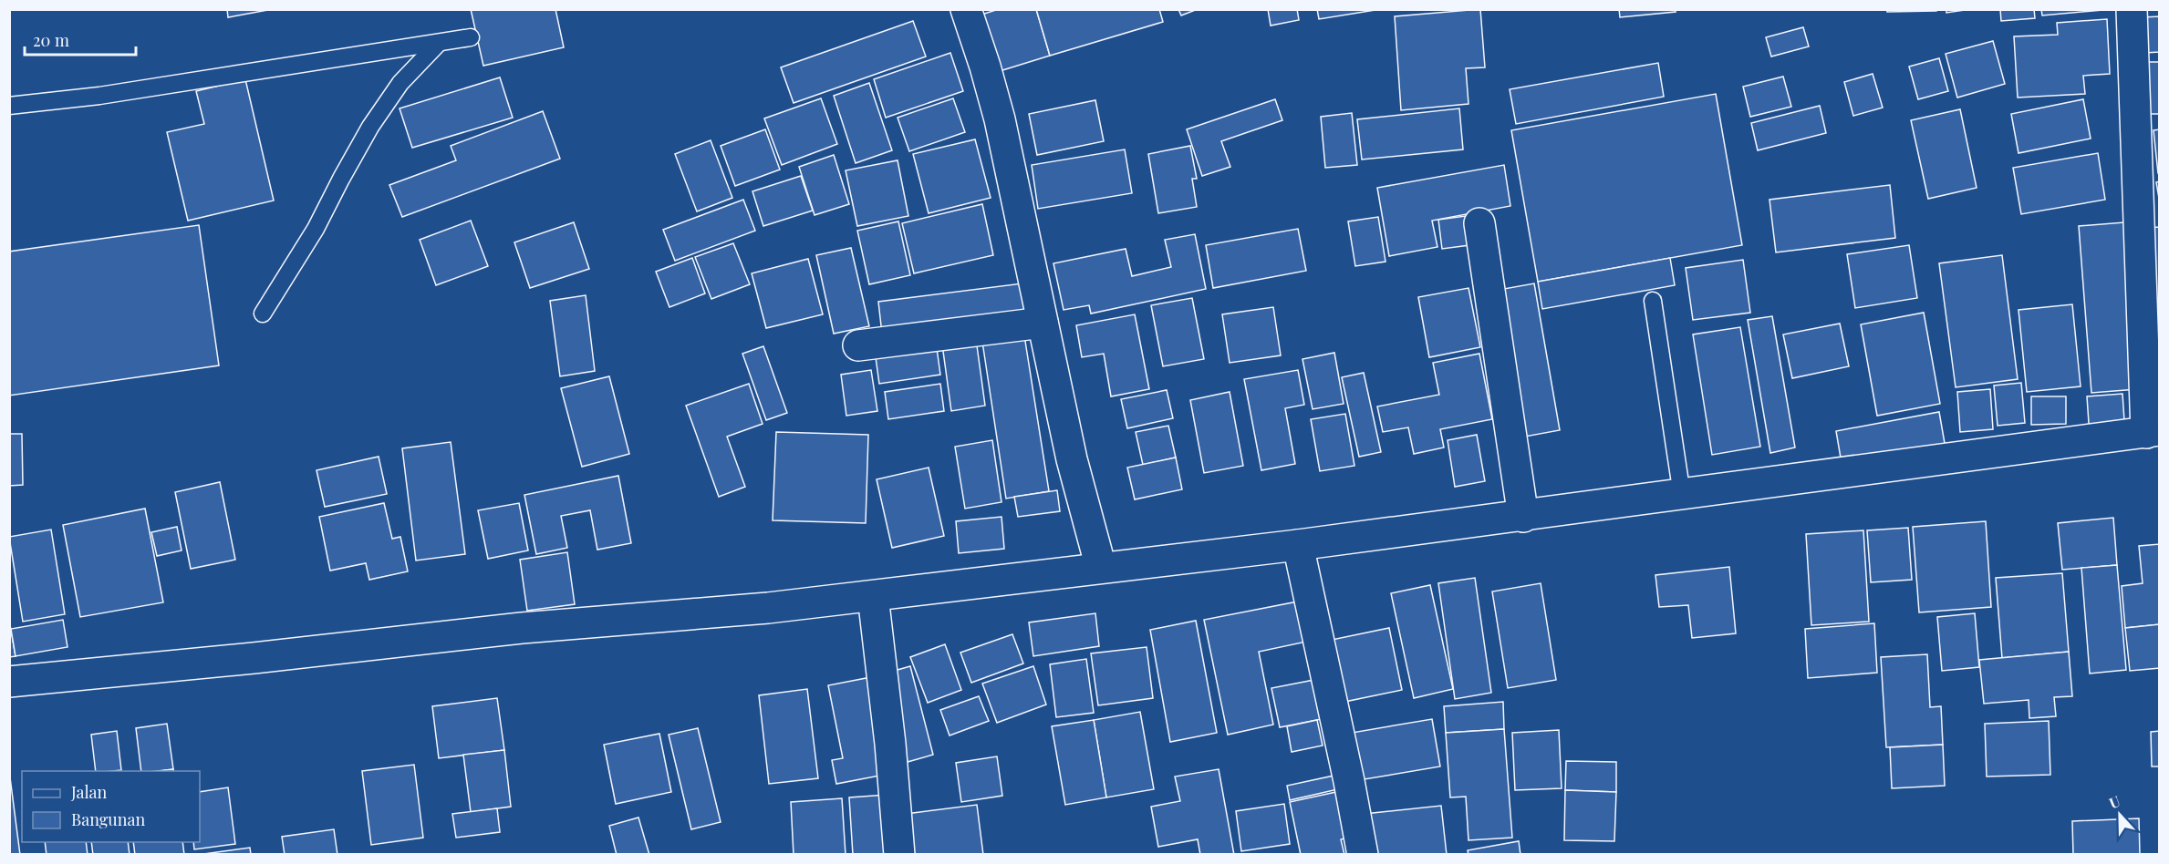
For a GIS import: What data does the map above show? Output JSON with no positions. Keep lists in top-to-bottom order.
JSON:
{
  "legend": ["Jalan", "Bangunan"],
  "scale_bar": "20 m",
  "north": "top"
}
